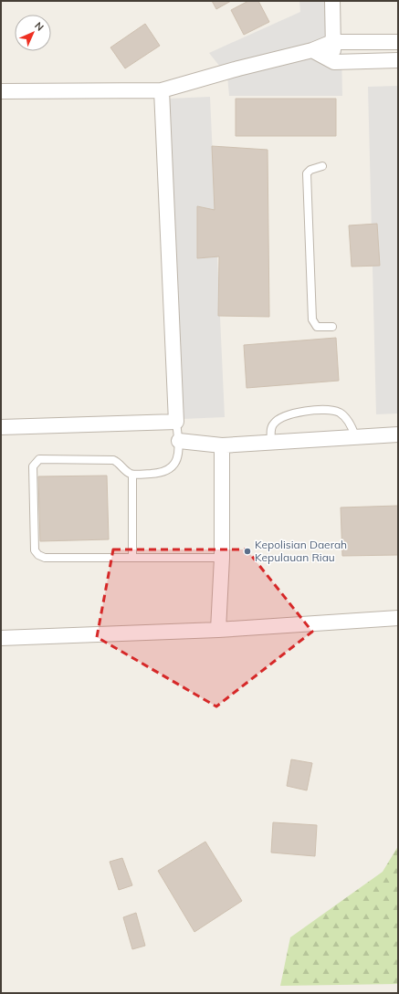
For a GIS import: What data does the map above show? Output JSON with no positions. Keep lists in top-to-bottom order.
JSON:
{
  "places": ["Kepolisian Daerah Kepulauan Riau"],
  "north": "top right"
}
